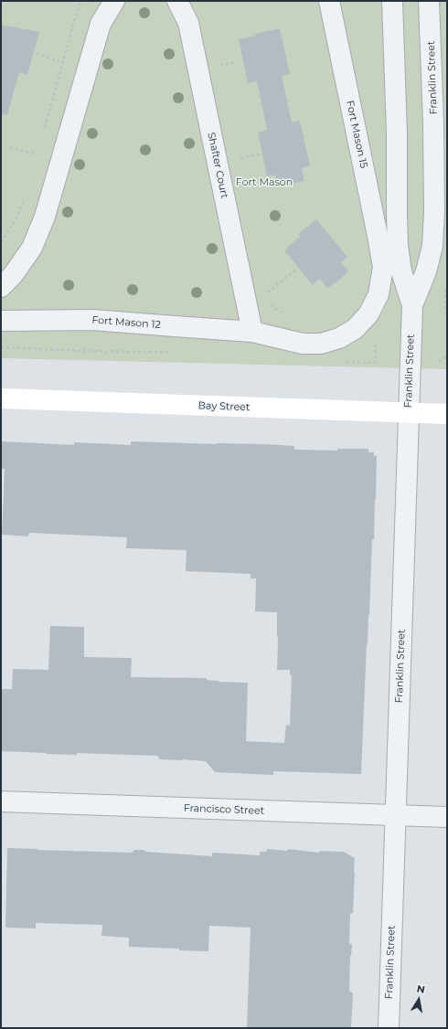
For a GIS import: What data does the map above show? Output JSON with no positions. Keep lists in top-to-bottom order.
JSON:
{
  "streets": {
    "main road": ["Bay Street"],
    "street": [
      "Franklin Street",
      "Fort Mason 15",
      "Shafter Court",
      "Fort Mason 12",
      "Francisco Street"
    ]
  },
  "crossings": [
    ["Franklin Street", "Bay Street"],
    ["Franklin Street", "Francisco Street"],
    ["Fort Mason 15", "Shafter Court"],
    ["Fort Mason 15", "Fort Mason 12"],
    ["Shafter Court", "Fort Mason 12"]
  ],
  "parks": ["Fort Mason"],
  "north": "top"
}
